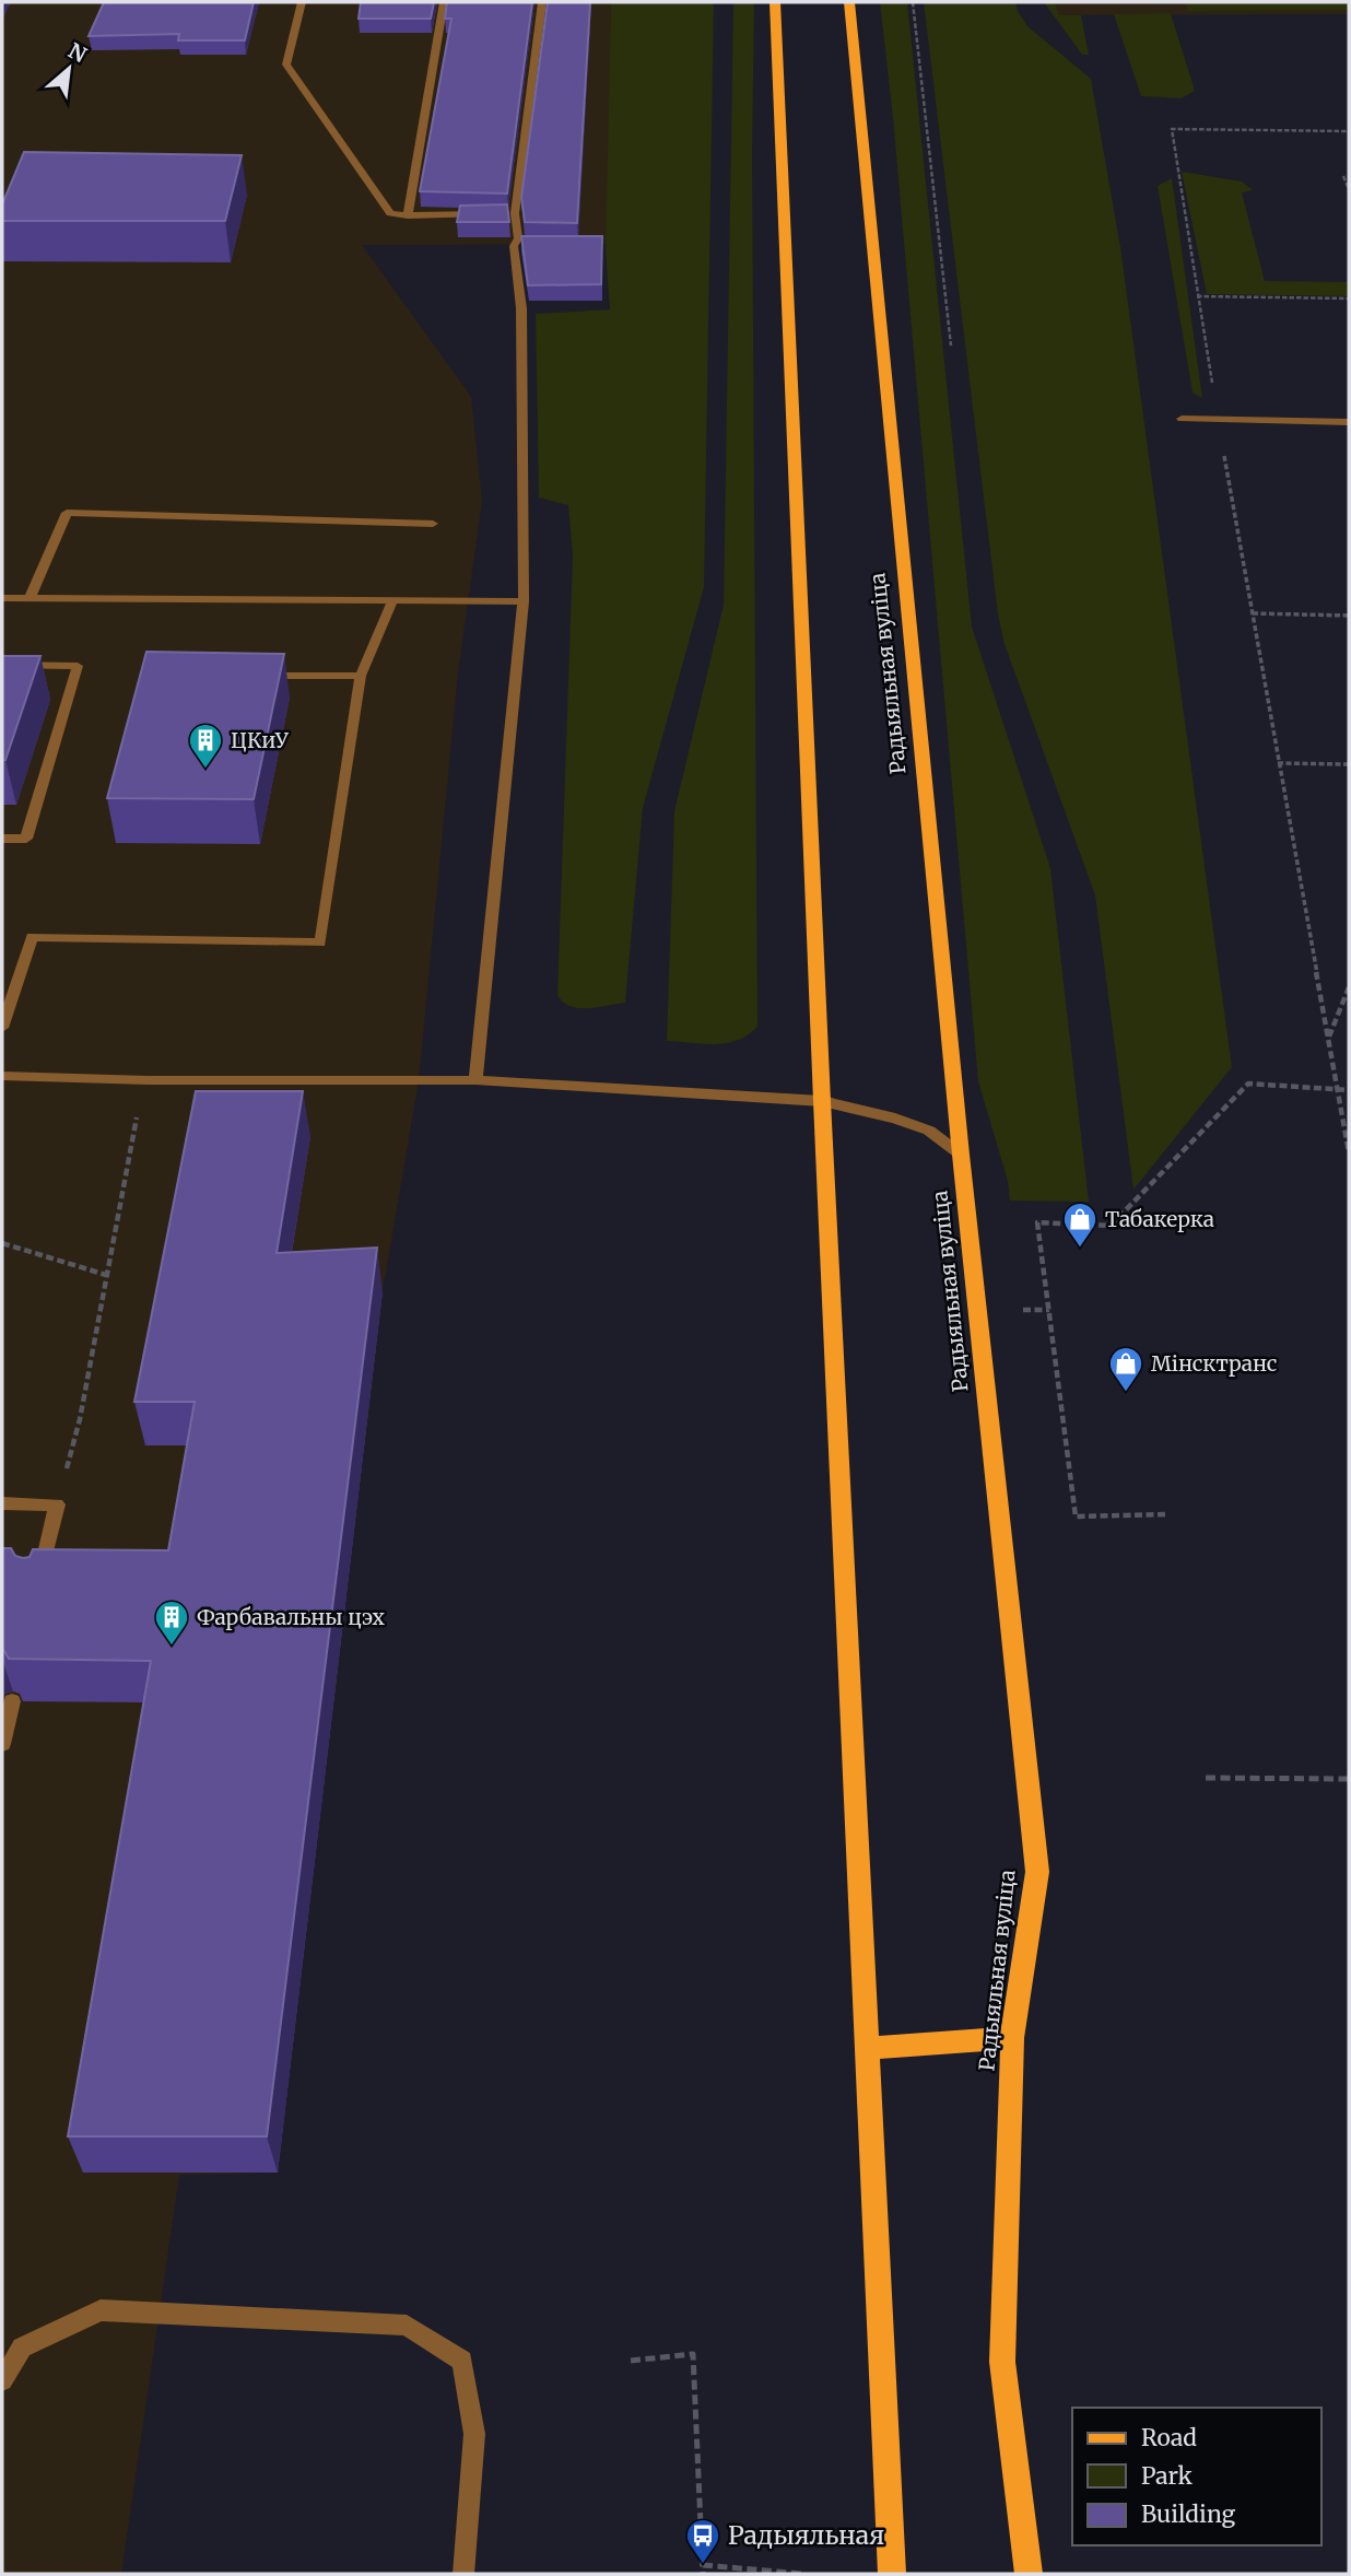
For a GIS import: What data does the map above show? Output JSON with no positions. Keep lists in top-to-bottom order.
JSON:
{
  "streets": {
    "main road": ["Радыяльная вуліца"]
  },
  "places": {
    "building": ["ЦКиУ", "Фарбавальны цэх"],
    "shop": ["Табакерка", "Мінсктранс"],
    "bus stop": ["Радыяльная"]
  },
  "legend": ["Road", "Park", "Building"],
  "north": "top right"
}
